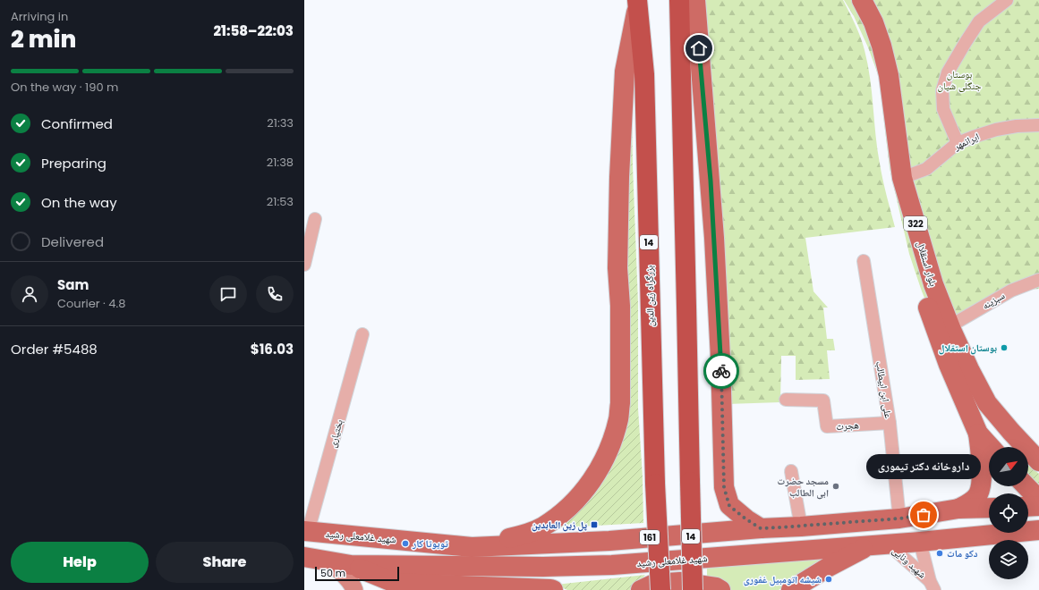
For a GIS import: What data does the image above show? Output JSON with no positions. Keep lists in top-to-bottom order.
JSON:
{
  "streets": {
    "highway": ["14", "بزرگراه زین الدین"],
    "main road": [
      "322",
      "بلوار استقلال",
      "شهید غلامعلی رشید",
      "161"
    ],
    "street": [
      "ایرانمهر",
      "سبزینه",
      "علی ابن ابیطالب",
      "هجرت",
      "بختیاری",
      "شهید ونایی"
    ]
  },
  "crossings": [
    ["ایرانمهر", "بلوار استقلال"],
    ["بلوار استقلال", "سبزینه"],
    ["علی ابن ابیطالب", "هجرت"],
    ["علی ابن ابیطالب", "شهید غلامعلی رشید"],
    ["بختیاری", "شهید غلامعلی رشید"],
    ["شهید غلامعلی رشید", "شهید ونایی"]
  ],
  "parks": ["بوستان جنگلی شیان"],
  "places": {
    "other": [
      "بوستان استقلال",
      "مسجد حضرت ابی الطالب",
      "داروخانه دکتر تیموری",
      "تویوتا کار",
      "دکو مات",
      "شیشه اتومبیل غفوری"
    ],
    "transit": ["پل زین العابدین"]
  },
  "scale_bar": "50 m",
  "north": "top right",
  "page": {
    "heading": ["2 min", "Arriving in", "21:58–22:03"],
    "panel": [
      "Sam",
      "Courier · 4.8",
      "Order #5488",
      "$16.03"
    ],
    "bar": "On the way · 190 m",
    "list": [
      ["Confirmed", "21:33"],
      ["Preparing", "21:38"],
      ["On the way", "21:53"],
      "Delivered"
    ],
    "bubble": "داروخانه دکتر تیموری",
    "buttons": ["Help", "Share"],
    "scale": "50 m"
  }
}
